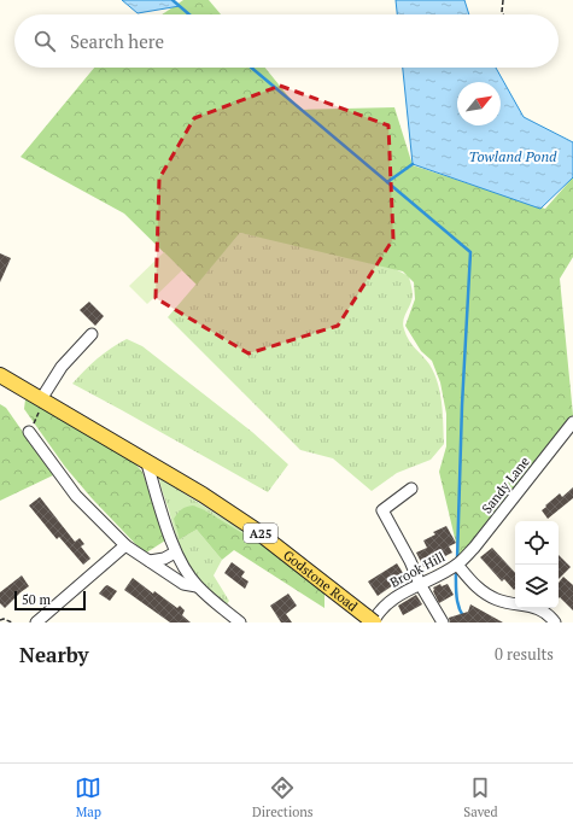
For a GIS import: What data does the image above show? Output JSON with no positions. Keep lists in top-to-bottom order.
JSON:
{
  "streets": {
    "main road": ["A25", "Godstone Road"],
    "street": ["Sandy Lane", "Brook Hill"]
  },
  "crossings": [
    ["Sandy Lane", "Brook Hill"],
    ["Brook Hill", "Godstone Road"]
  ],
  "water": ["Towland Pond"],
  "scale_bar": "50 m",
  "north": "top right",
  "page": {
    "search": "Search here",
    "scale": "50 m",
    "heading": ["Nearby", "0 results"],
    "nav": ["Map", "Directions", "Saved"]
  }
}
